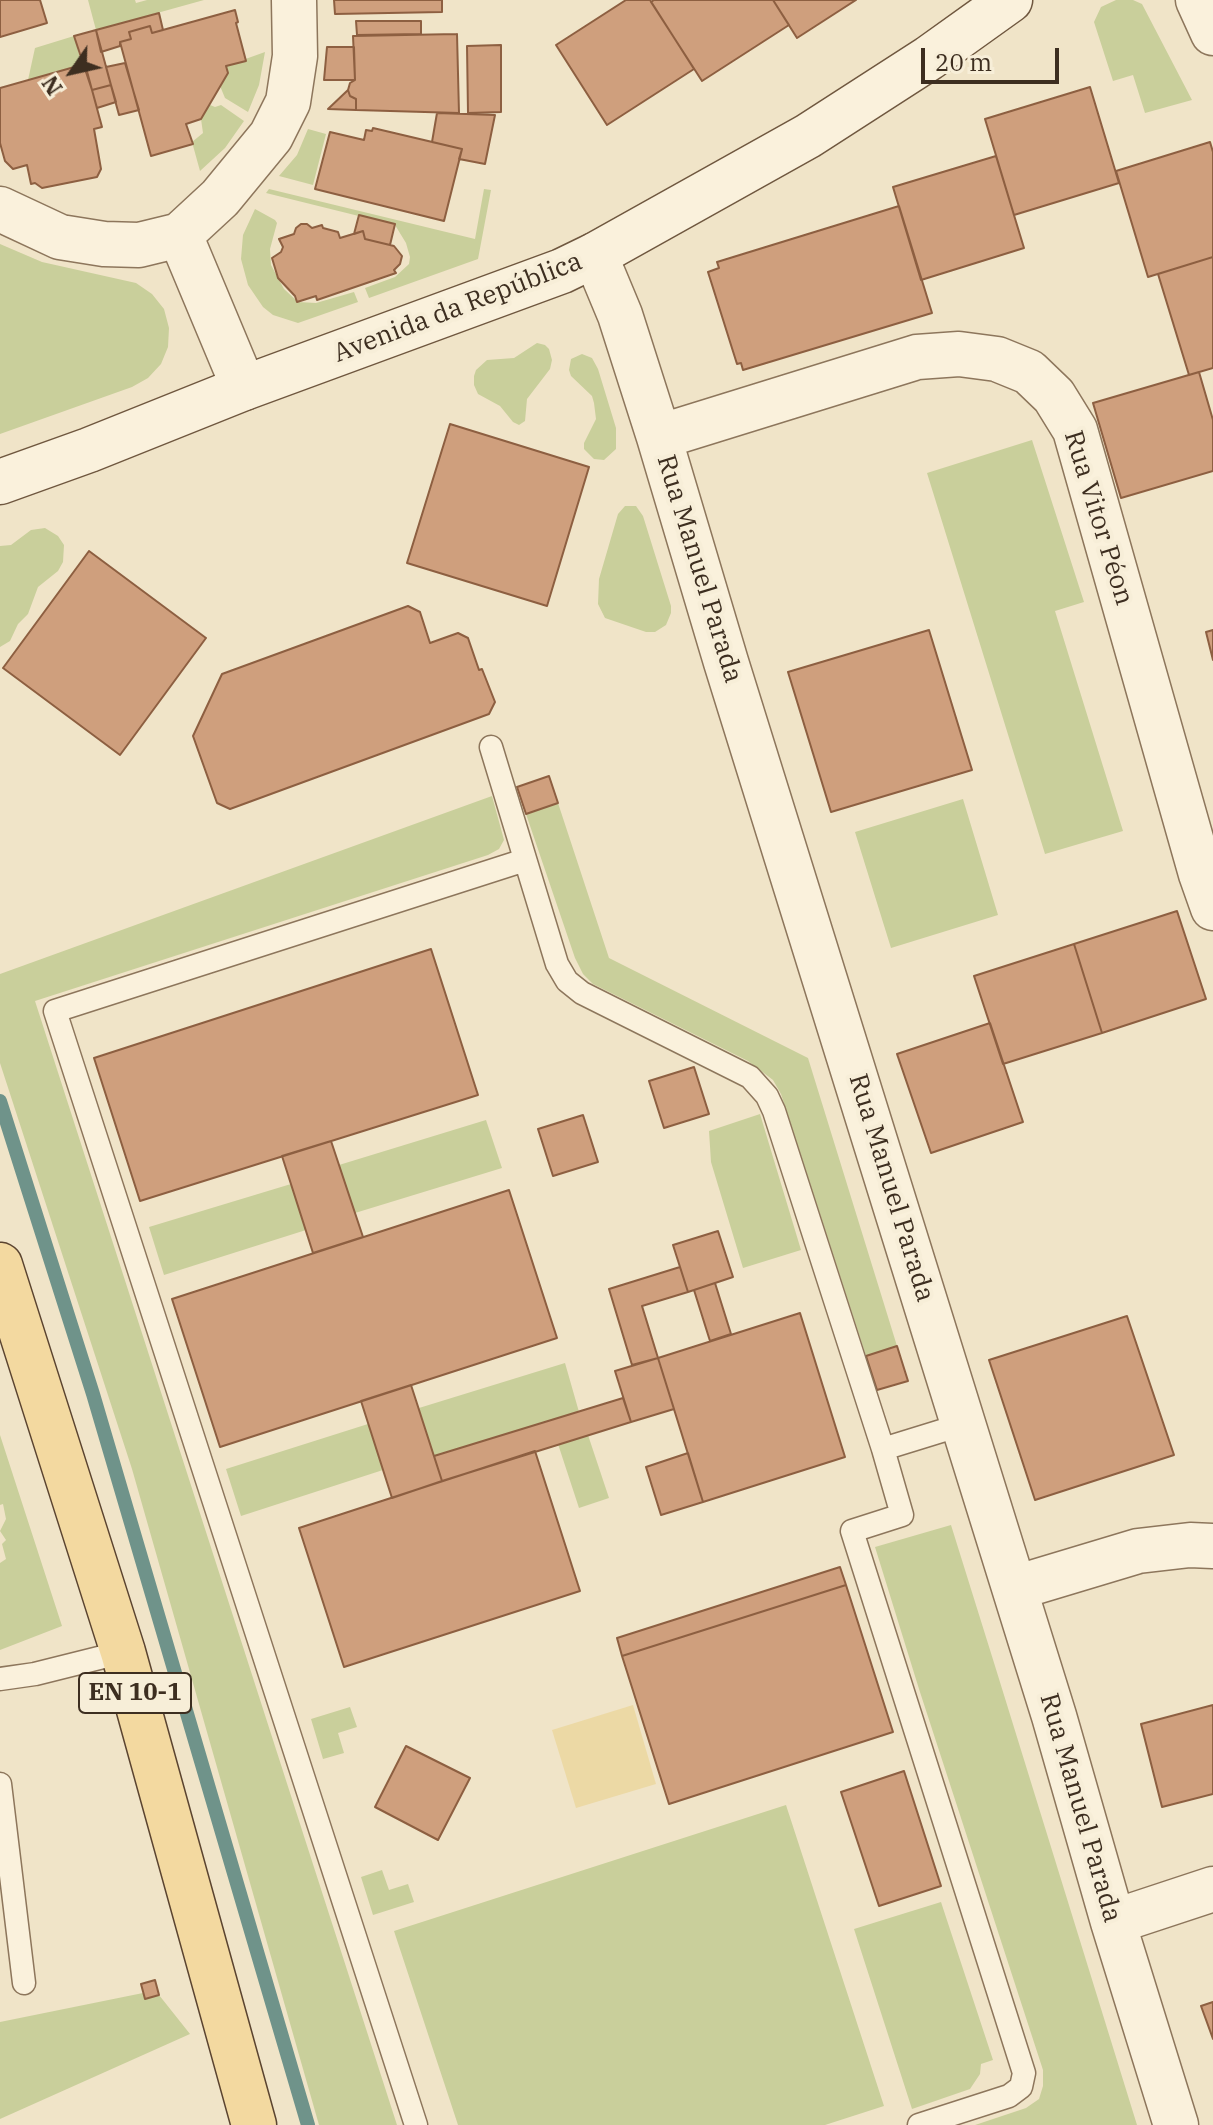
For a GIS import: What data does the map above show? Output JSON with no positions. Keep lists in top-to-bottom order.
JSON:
{
  "streets": {
    "main road": ["EN 10-1"],
    "street": ["Avenida da República", "Rua Vitor Péon", "Rua Manuel Parada"]
  },
  "crossings": [
    ["Avenida da República", "Rua Manuel Parada"],
    ["Rua Vitor Péon", "Rua Manuel Parada"]
  ],
  "scale_bar": "20 m",
  "north": "bottom left"
}
